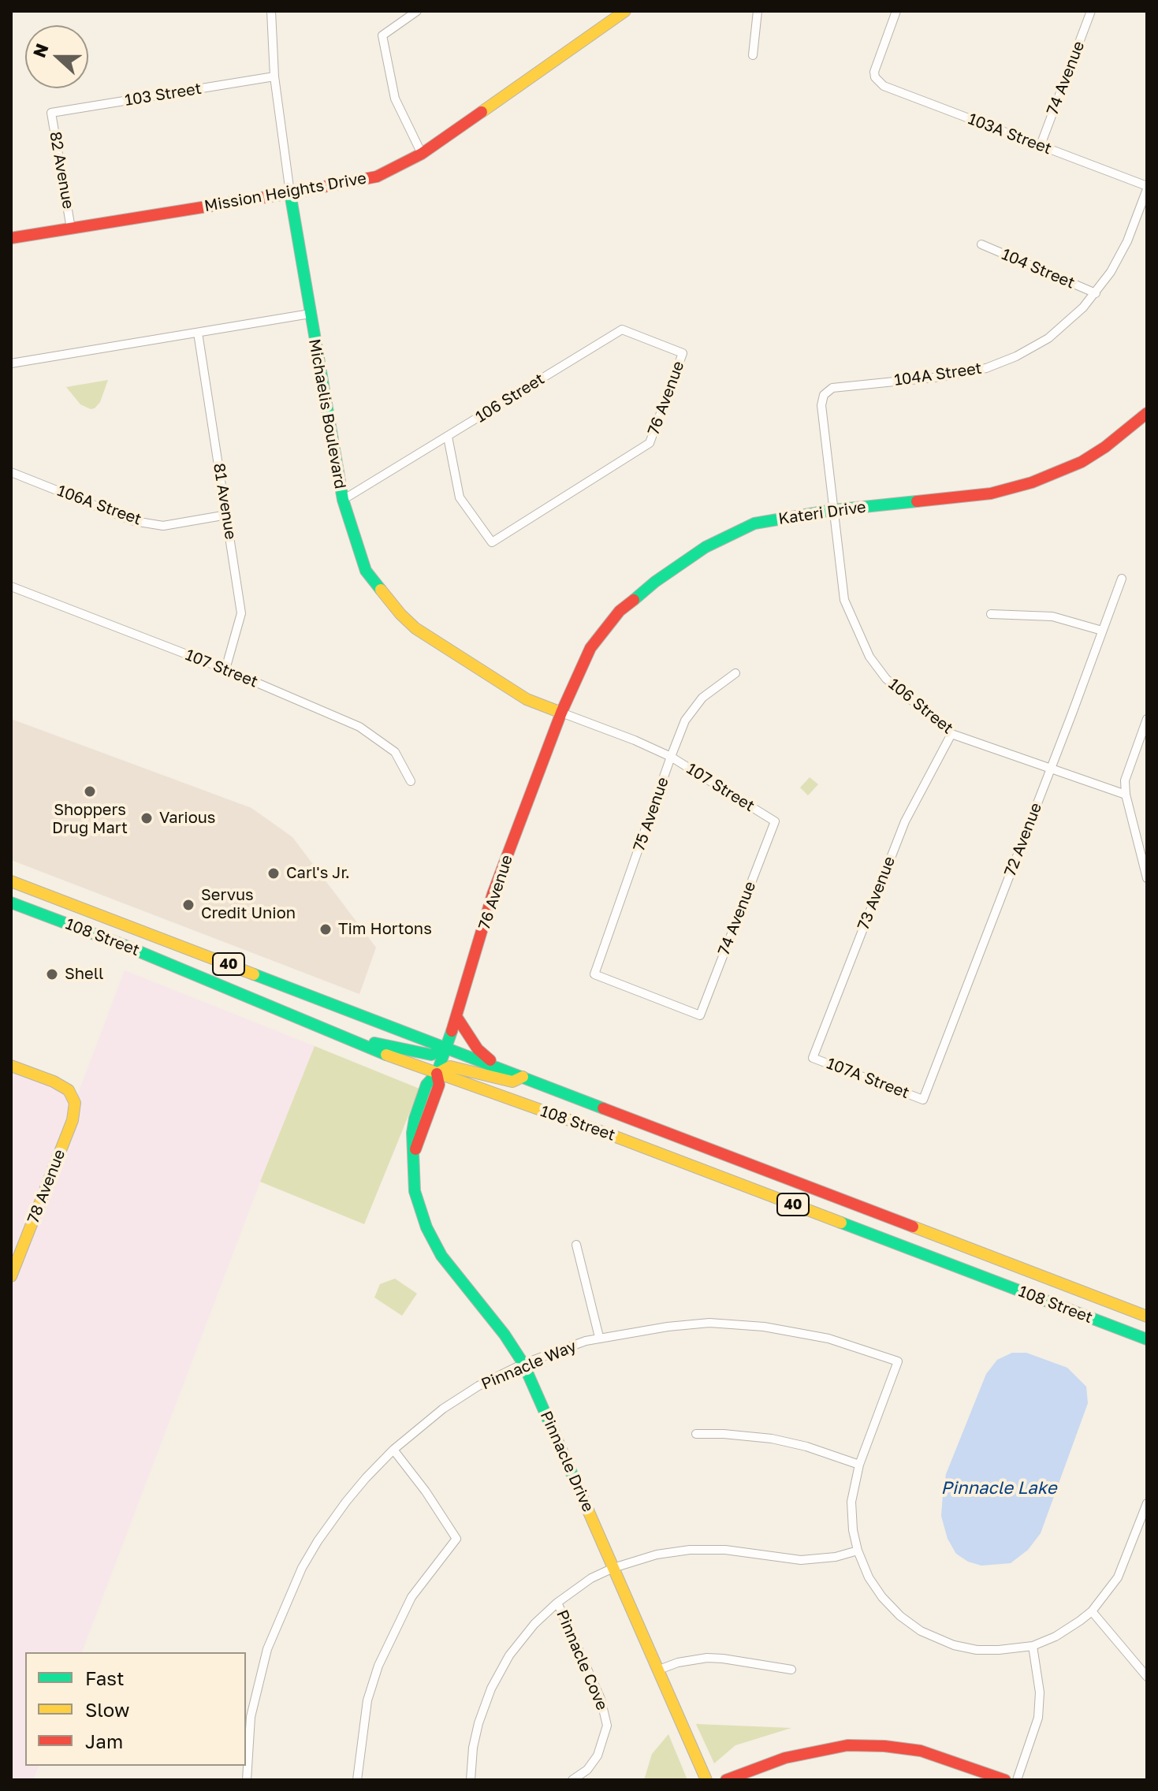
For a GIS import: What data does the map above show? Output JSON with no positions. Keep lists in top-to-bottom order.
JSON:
{
  "streets": {
    "street": [
      "74 Avenue",
      "103 Street",
      "103A Street",
      "82 Avenue",
      "Mission Heights Drive",
      "104 Street",
      "104A Street",
      "106 Street",
      "76 Avenue",
      "Michaelis Boulevard",
      "81 Avenue",
      "106A Street",
      "Kateri Drive",
      "107 Street",
      "75 Avenue",
      "72 Avenue",
      "73 Avenue",
      "108 Street",
      "40",
      "107A Street",
      "78 Avenue",
      "Pinnacle Way",
      "Pinnacle Drive",
      "Pinnacle Cove"
    ]
  },
  "crossings": [
    ["74 Avenue", "103A Street"],
    ["74 Avenue", "107 Street"],
    ["74 Avenue", "75 Avenue"],
    ["103 Street", "82 Avenue"],
    ["103 Street", "Michaelis Boulevard"],
    ["82 Avenue", "Mission Heights Drive"],
    ["Mission Heights Drive", "Michaelis Boulevard"],
    ["104 Street", "104A Street"],
    ["104A Street", "106 Street"],
    ["104A Street", "Kateri Drive"],
    ["106 Street", "76 Avenue"],
    ["106 Street", "Michaelis Boulevard"],
    ["106 Street", "Kateri Drive"],
    ["106 Street", "72 Avenue"],
    ["106 Street", "73 Avenue"],
    ["76 Avenue", "Michaelis Boulevard"],
    ["76 Avenue", "Kateri Drive"],
    ["76 Avenue", "107 Street"],
    ["76 Avenue", "108 Street"],
    ["76 Avenue", "Pinnacle Drive"],
    ["Michaelis Boulevard", "Kateri Drive"],
    ["Michaelis Boulevard", "107 Street"],
    ["81 Avenue", "106A Street"],
    ["81 Avenue", "107 Street"],
    ["Kateri Drive", "107 Street"],
    ["107 Street", "75 Avenue"],
    ["72 Avenue", "107A Street"],
    ["73 Avenue", "107A Street"],
    ["108 Street", "Pinnacle Drive"],
    ["Pinnacle Way", "Pinnacle Drive"]
  ],
  "water": ["Pinnacle Lake"],
  "places": [
    "Shoppers Drug Mart",
    "Various",
    "Carl's Jr.",
    "Servus Credit Union",
    "Tim Hortons",
    "Shell"
  ],
  "legend": ["Fast", "Slow", "Jam"],
  "north": "left"
}
